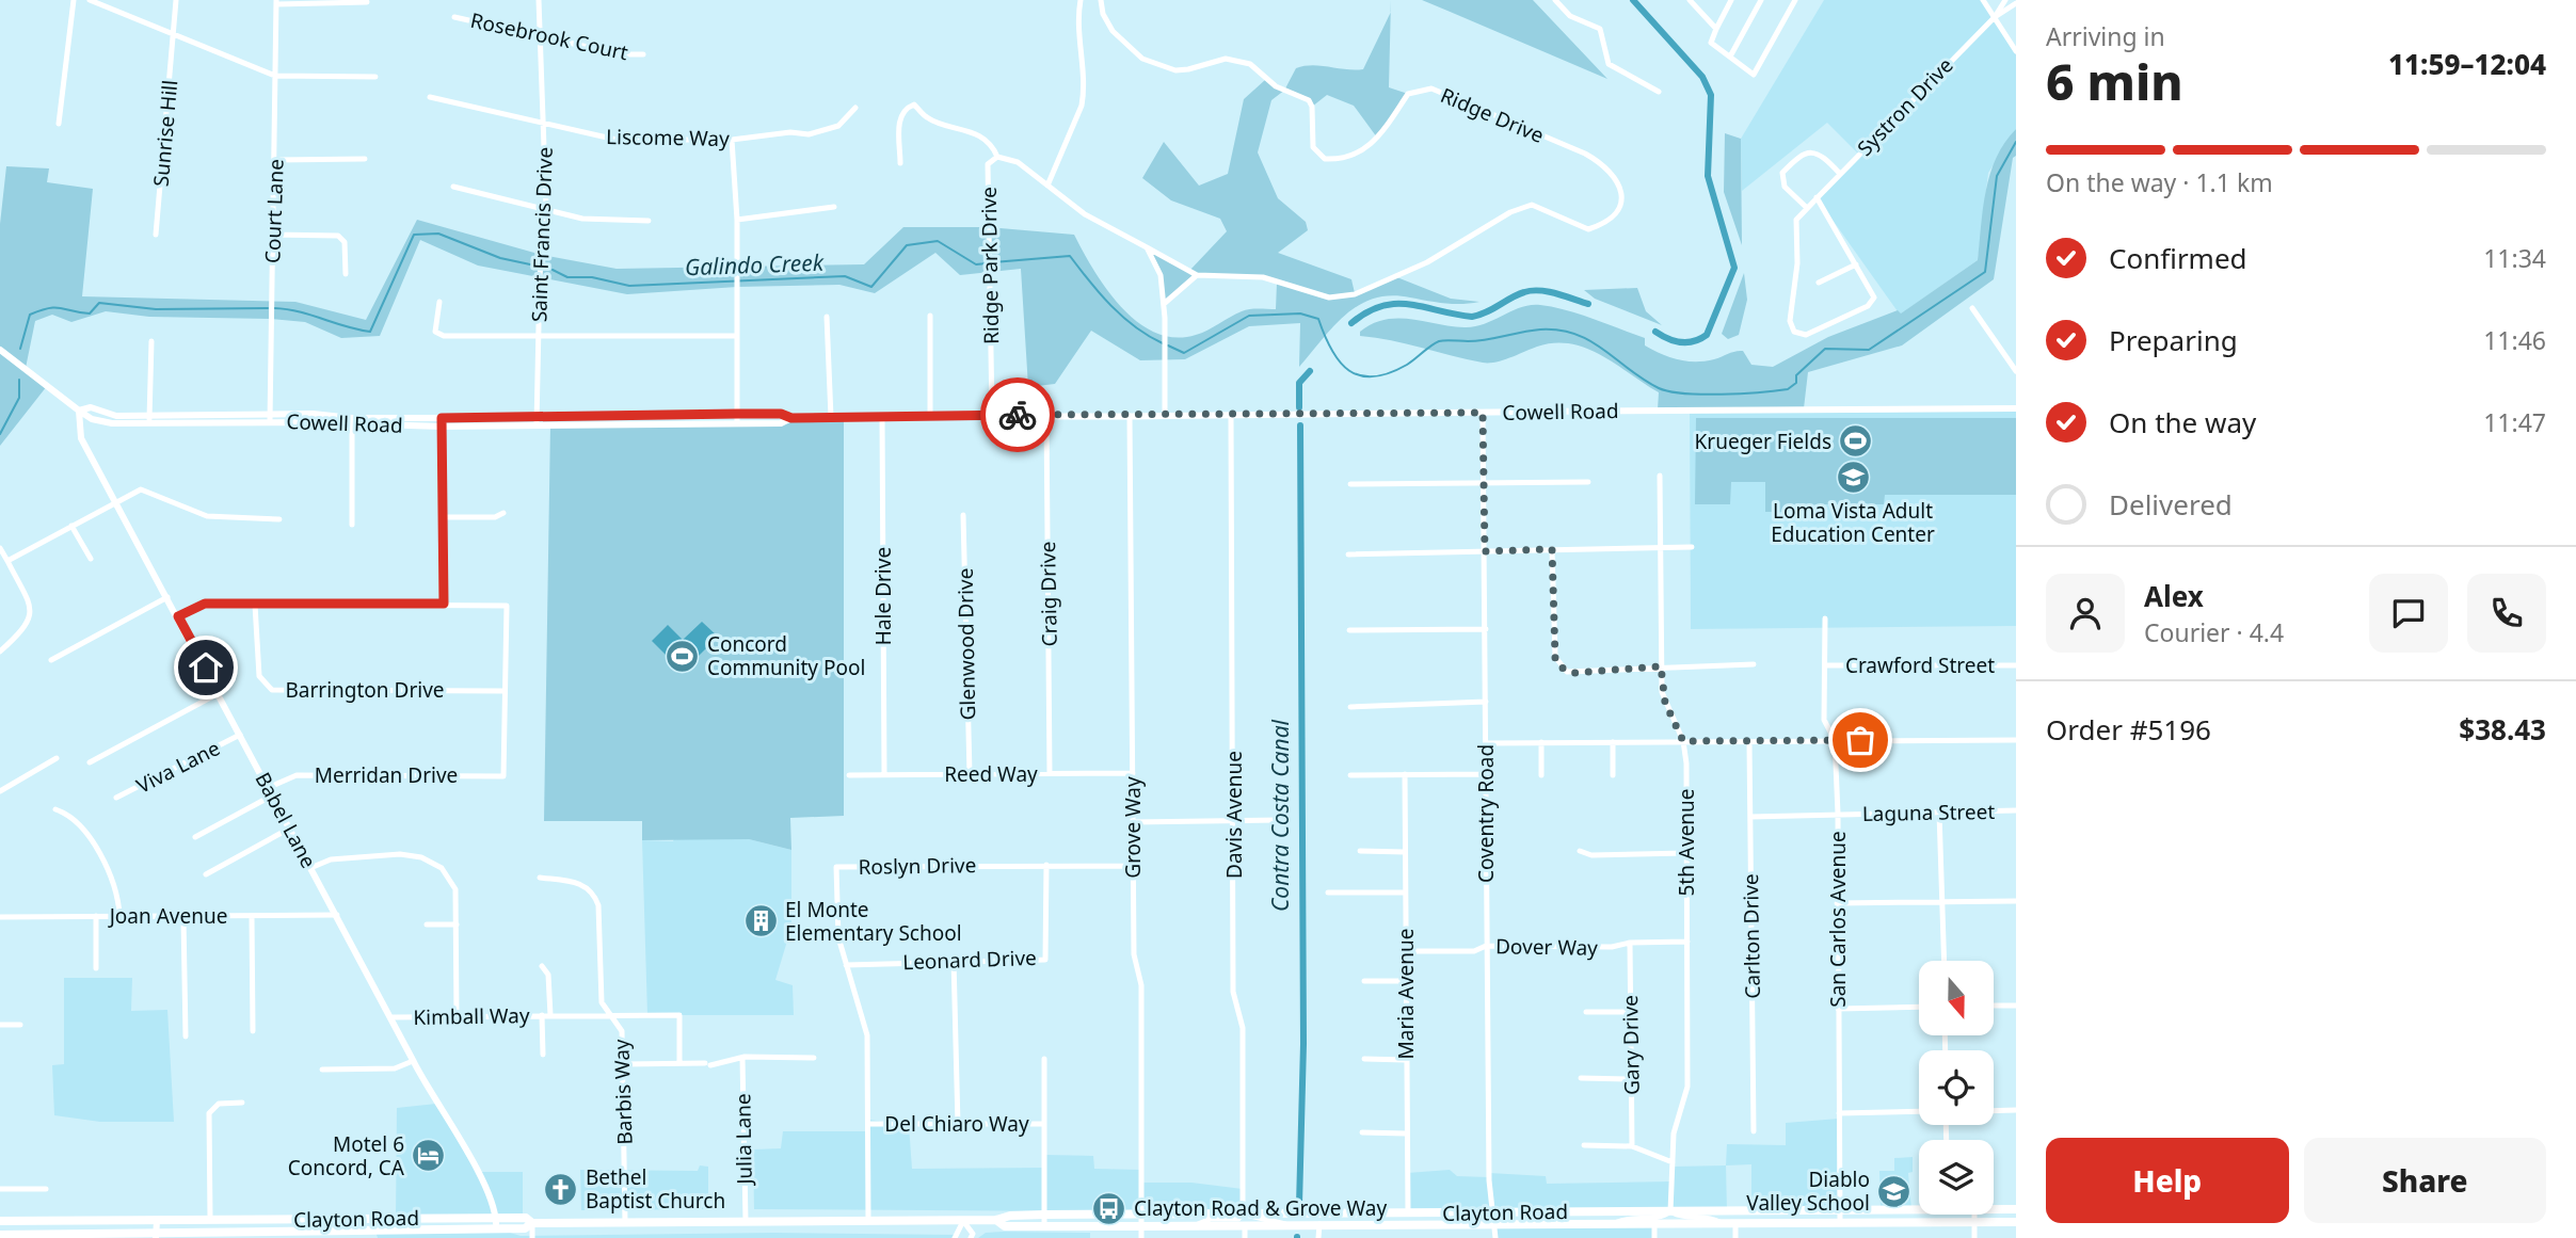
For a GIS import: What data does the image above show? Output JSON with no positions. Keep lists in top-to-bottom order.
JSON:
{
  "streets": {
    "main road": ["Clayton Road"],
    "street": [
      "Rosebrook Court",
      "Systron Drive",
      "Ridge Drive",
      "Sunrise Hill",
      "Liscome Way",
      "Court Lane",
      "Saint Francis Drive",
      "Ridge Park Drive",
      "Cowell Road",
      "Craig Drive",
      "Hale Drive",
      "Glenwood Drive",
      "Crawford Street",
      "Barrington Drive",
      "Viva Lane",
      "Reed Way",
      "Merridan Drive",
      "Laguna Street",
      "Coventry Road",
      "Davis Avenue",
      "Babel Lane",
      "Grove Way",
      "5th Avenue",
      "Roslyn Drive",
      "Joan Avenue",
      "San Carlos Avenue",
      "Carlton Drive",
      "Dover Way",
      "Leonard Drive",
      "Maria Avenue",
      "Kimball Way",
      "Gary Drive",
      "Barbis Way",
      "Del Chiaro Way",
      "Julia Lane"
    ]
  },
  "crossings": [
    ["Rosebrook Court", "Saint Francis Drive"],
    ["Ridge Drive", "Ridge Park Drive"],
    ["Liscome Way", "Saint Francis Drive"],
    ["Court Lane", "Cowell Road"],
    ["Saint Francis Drive", "Cowell Road"],
    ["Ridge Park Drive", "Cowell Road"],
    ["Cowell Road", "Craig Drive"],
    ["Cowell Road", "Hale Drive"],
    ["Cowell Road", "Coventry Road"],
    ["Cowell Road", "Davis Avenue"],
    ["Cowell Road", "Babel Lane"],
    ["Cowell Road", "Grove Way"],
    ["Craig Drive", "Reed Way"],
    ["Hale Drive", "Reed Way"],
    ["Glenwood Drive", "Reed Way"],
    ["Crawford Street", "San Carlos Avenue"],
    ["Barrington Drive", "Merridan Drive"],
    ["Viva Lane", "Babel Lane"],
    ["Reed Way", "Grove Way"],
    ["Merridan Drive", "Babel Lane"],
    ["Laguna Street", "San Carlos Avenue"],
    ["Laguna Street", "Carlton Drive"],
    ["Coventry Road", "Dover Way"],
    ["Coventry Road", "Clayton Road"],
    ["Davis Avenue", "Clayton Road"],
    ["Babel Lane", "Joan Avenue"],
    ["Babel Lane", "Kimball Way"],
    ["Babel Lane", "Clayton Road"],
    ["Grove Way", "Roslyn Drive"],
    ["Grove Way", "Clayton Road"],
    ["5th Avenue", "Dover Way"],
    ["5th Avenue", "Clayton Road"],
    ["Roslyn Drive", "Leonard Drive"],
    ["Roslyn Drive", "Del Chiaro Way"],
    ["Roslyn Drive", "Clayton Road"],
    ["San Carlos Avenue", "Clayton Road"],
    ["Dover Way", "Maria Avenue"],
    ["Dover Way", "Gary Drive"],
    ["Maria Avenue", "Clayton Road"],
    ["Kimball Way", "Barbis Way"],
    ["Barbis Way", "Clayton Road"],
    ["Julia Lane", "Clayton Road"]
  ],
  "water": ["Galindo Creek", "Contra Costa Canal"],
  "places": {
    "sports": ["Krueger Fields", "Concord Community Pool"],
    "school or university": ["Loma Vista Adult Education Center", "Diablo Valley School"],
    "building": ["El Monte Elementary School"],
    "hotel": ["Motel 6 Concord, CA"],
    "church": ["Bethel Baptist Church"],
    "bus stop": ["Clayton Road & Grove Way"]
  },
  "north": "bottom",
  "page": {
    "heading": ["6 min", "Arriving in", "11:59–12:04"],
    "panel": [
      "Alex",
      "Courier · 4.4",
      "Order #5196",
      "$38.43"
    ],
    "bar": "On the way · 1.1 km",
    "list": [
      ["Confirmed", "11:34"],
      ["Preparing", "11:46"],
      ["On the way", "11:47"],
      "Delivered"
    ],
    "buttons": ["Help", "Share"]
  }
}
